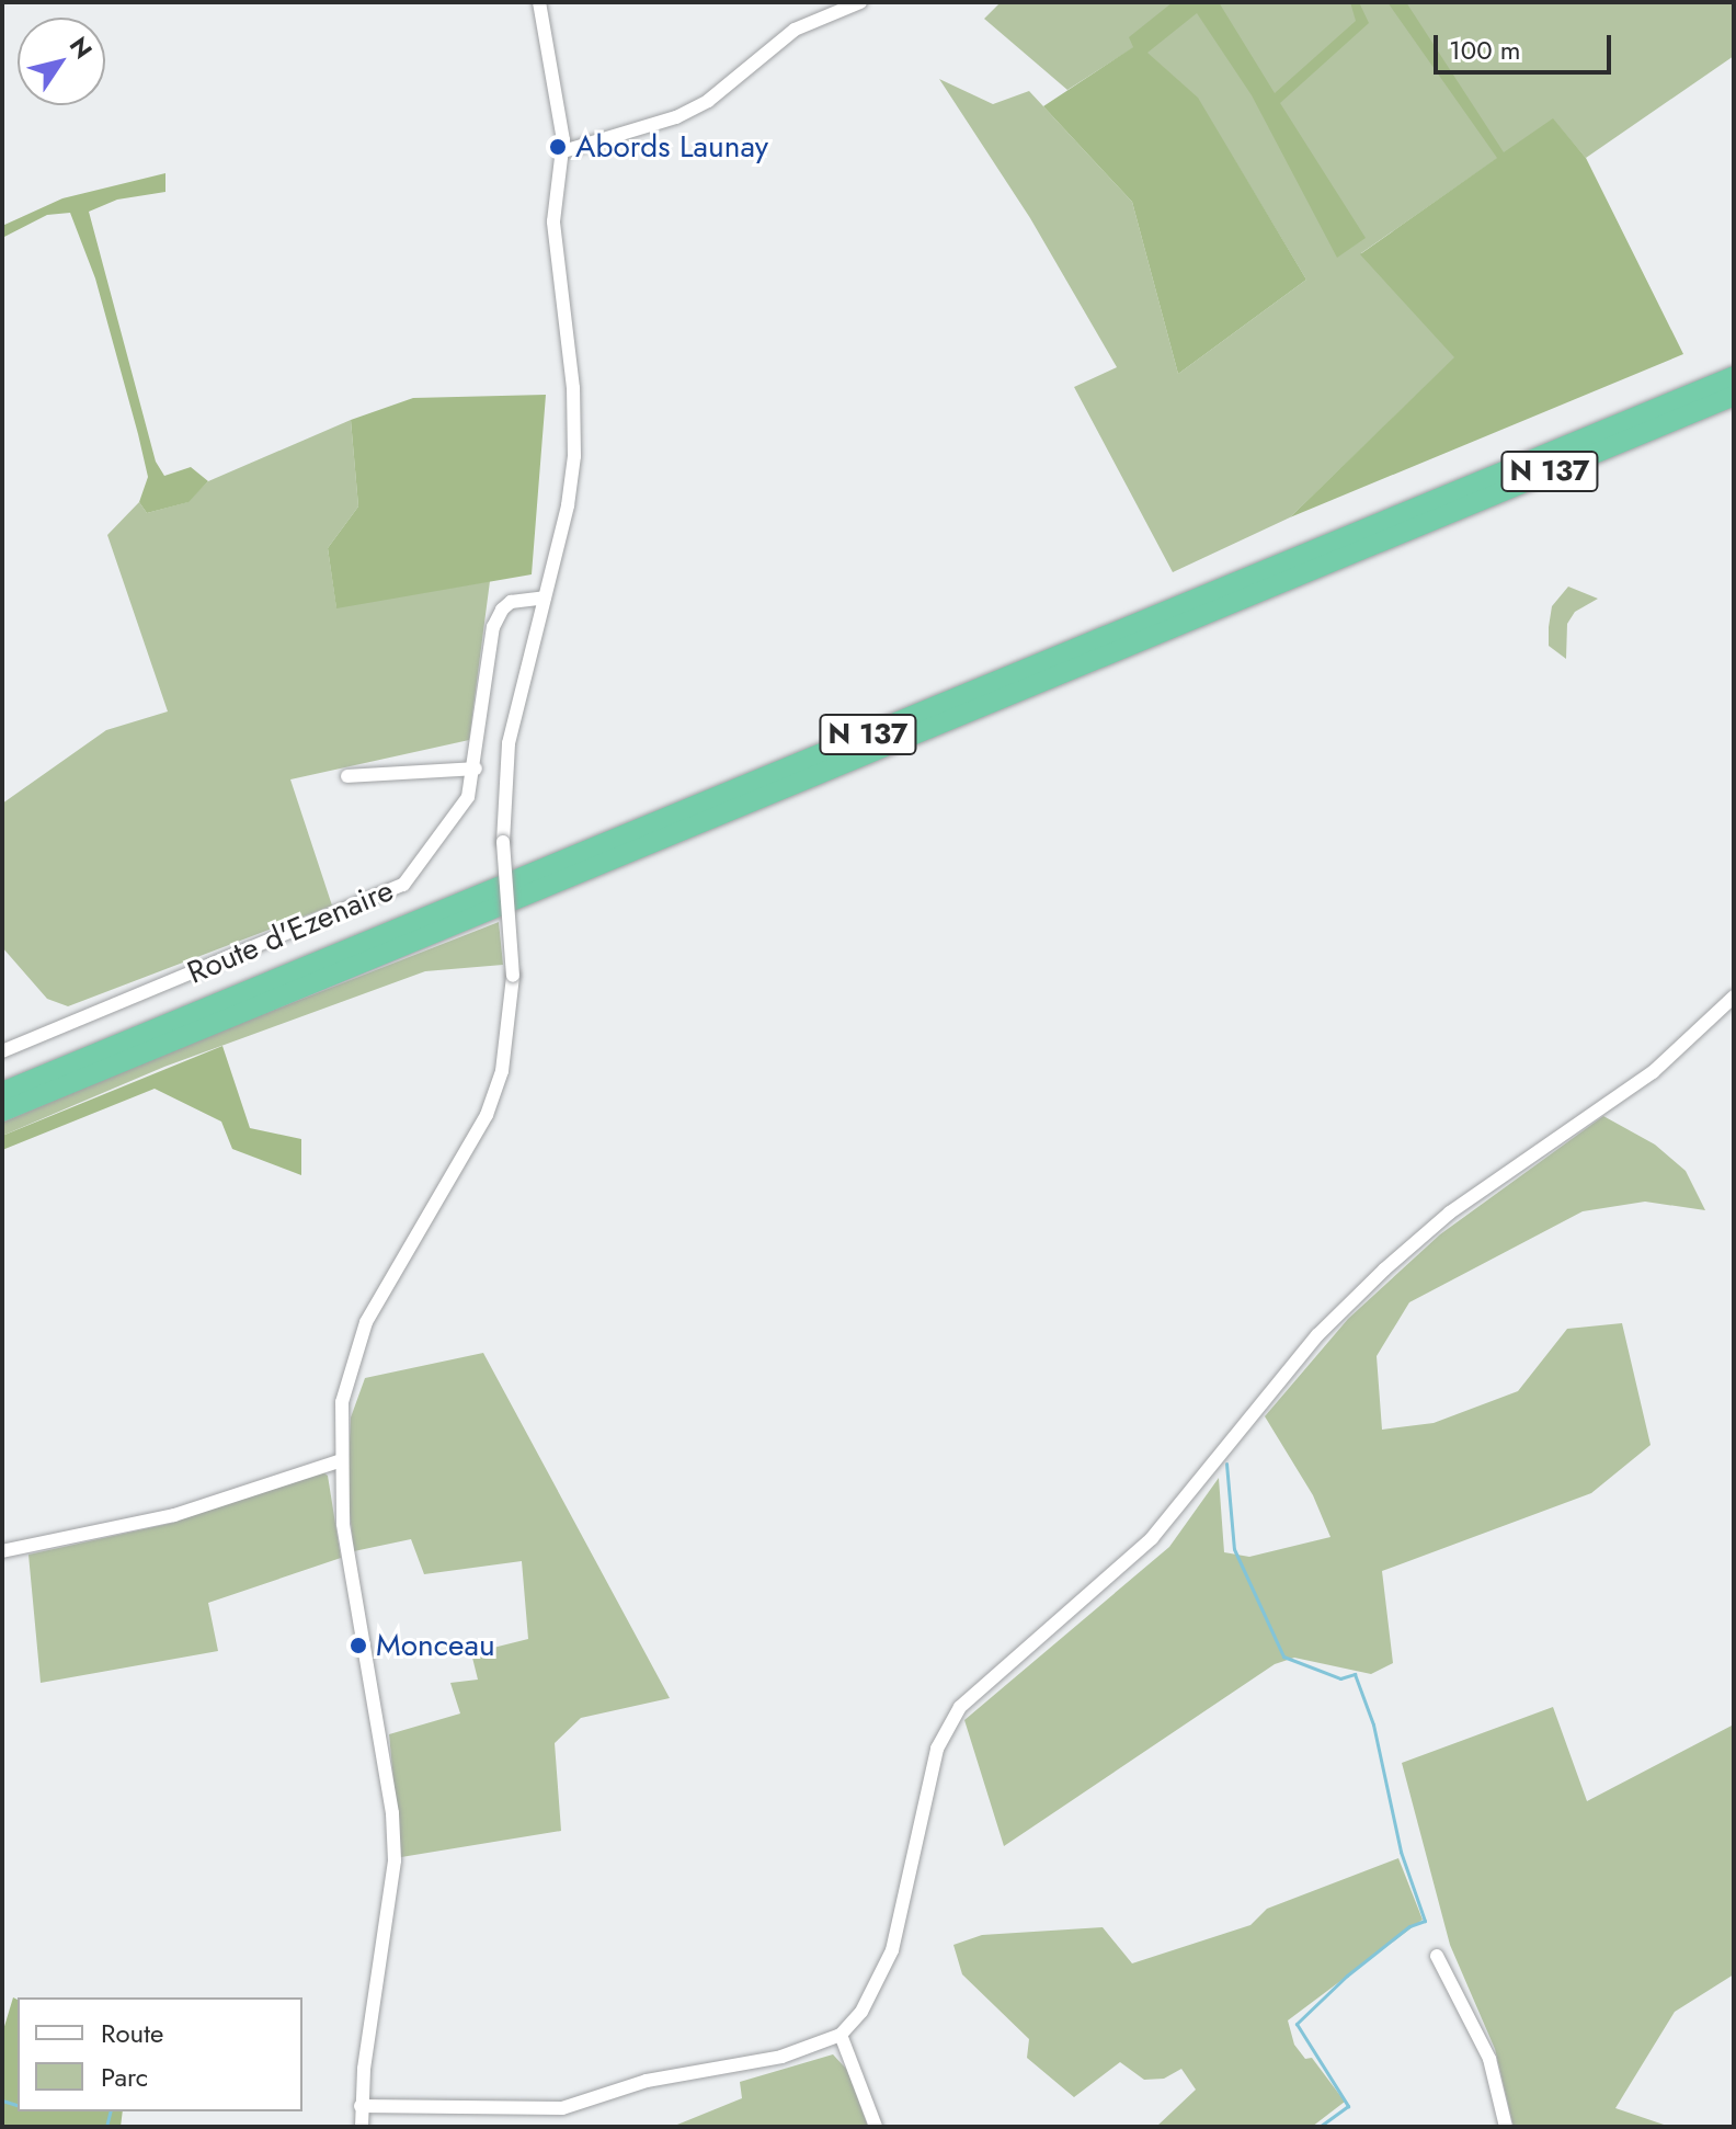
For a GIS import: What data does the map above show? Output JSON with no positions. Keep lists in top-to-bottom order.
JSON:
{
  "streets": {
    "highway": ["N 137"],
    "street": ["Route d'Ezenaire"]
  },
  "places": ["Abords Launay", "Monceau"],
  "legend": ["Route", "Parc"],
  "scale_bar": "100 m",
  "north": "top right"
}
